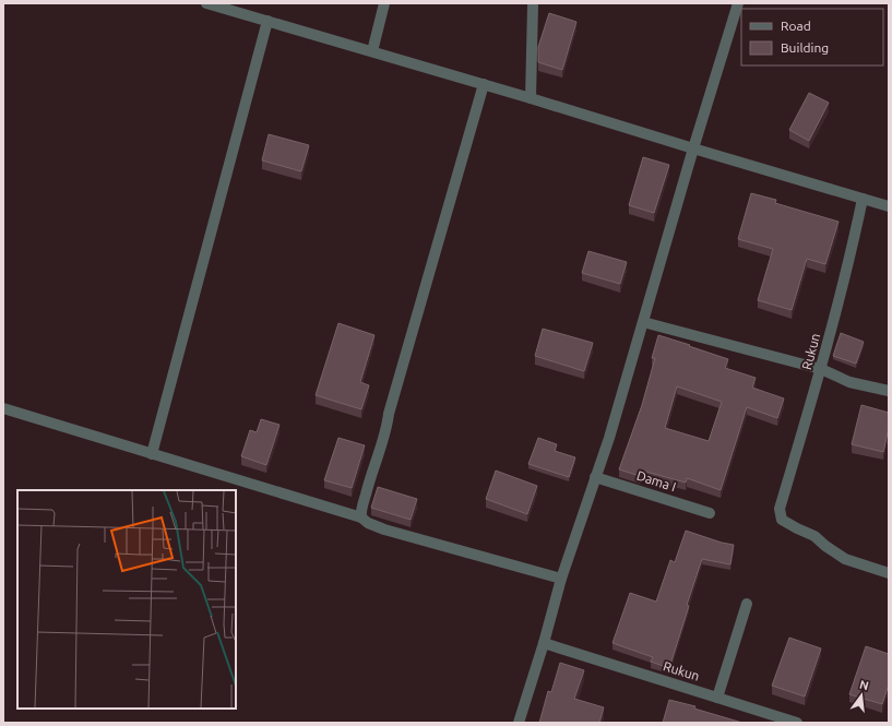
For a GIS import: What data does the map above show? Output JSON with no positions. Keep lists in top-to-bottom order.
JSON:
{
  "streets": {
    "street": ["Rukun", "Dama I"]
  },
  "legend": ["Road", "Building"],
  "north": "top"
}
